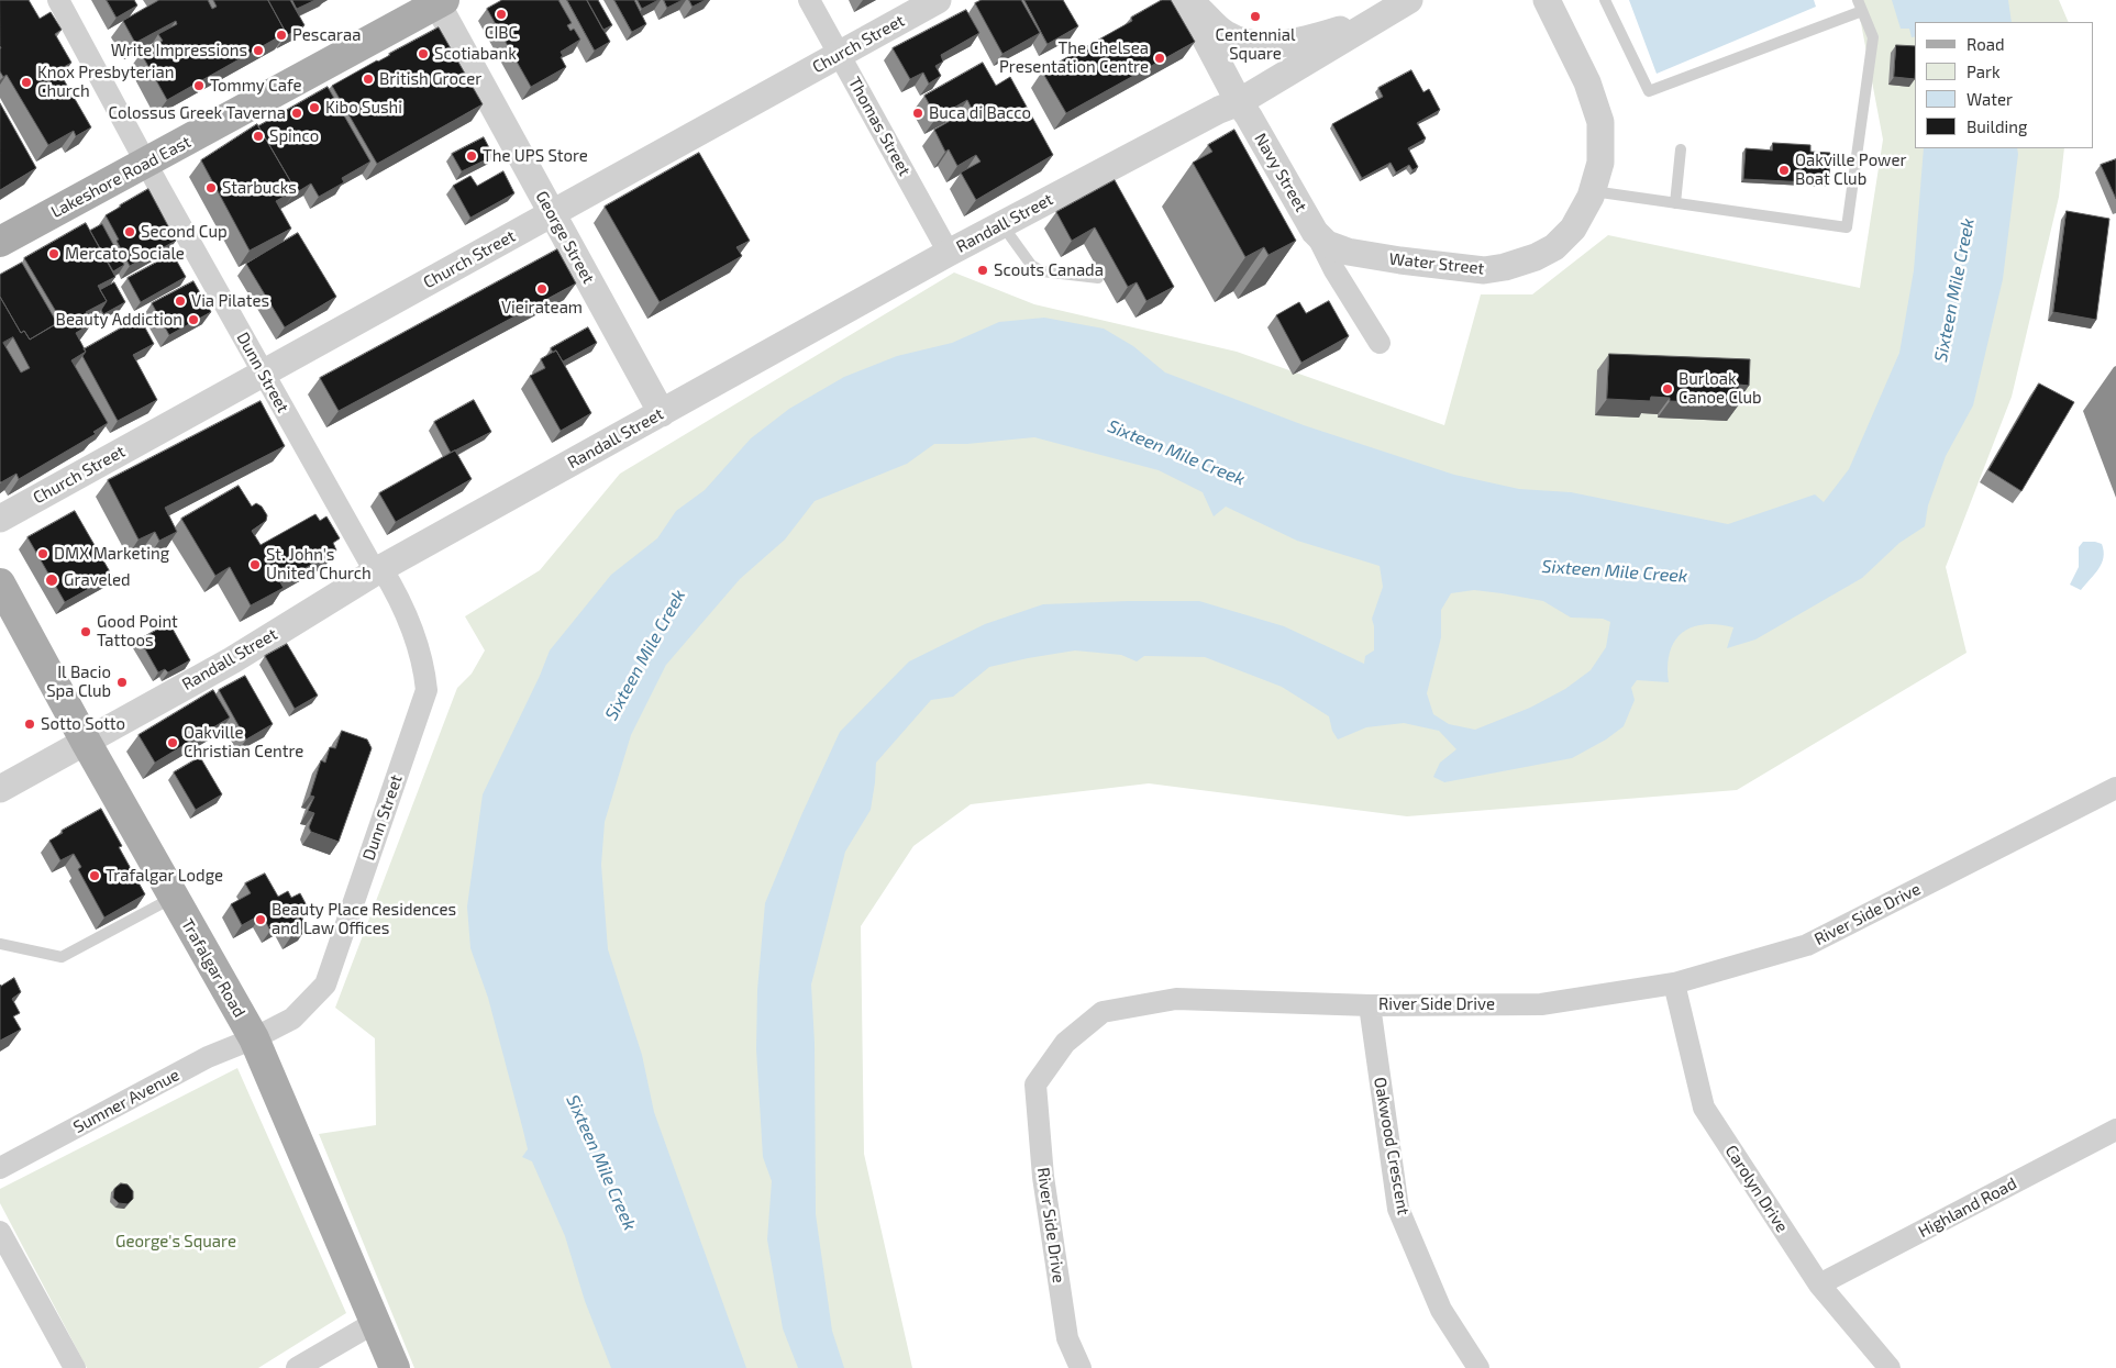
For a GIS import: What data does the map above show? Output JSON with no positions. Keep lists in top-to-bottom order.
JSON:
{
  "streets": {
    "main road": ["Lakeshore Road East", "Trafalgar Road"],
    "street": [
      "Church Street",
      "Thomas Street",
      "Navy Street",
      "Randall Street",
      "George Street",
      "Water Street",
      "Dunn Street",
      "River Side Drive",
      "Sumner Avenue",
      "Oakwood Crescent",
      "Carolyn Drive",
      "Highland Road"
    ]
  },
  "crossings": [
    ["Church Street", "Thomas Street"],
    ["Church Street", "George Street"],
    ["Church Street", "Dunn Street"],
    ["Thomas Street", "Randall Street"],
    ["Navy Street", "Randall Street"],
    ["Navy Street", "Water Street"],
    ["Lakeshore Road East", "George Street"],
    ["Lakeshore Road East", "Dunn Street"],
    ["Randall Street", "George Street"],
    ["Randall Street", "Dunn Street"],
    ["Randall Street", "Trafalgar Road"],
    ["Dunn Street", "Trafalgar Road"],
    ["Dunn Street", "Sumner Avenue"],
    ["River Side Drive", "Oakwood Crescent"],
    ["River Side Drive", "Carolyn Drive"],
    ["Trafalgar Road", "Sumner Avenue"],
    ["Carolyn Drive", "Highland Road"]
  ],
  "water": ["Sixteen Mile Creek"],
  "parks": ["George's Square"],
  "places": [
    "CIBC",
    "Centennial Square",
    "Pescaraa",
    "Write Impressions",
    "Scotiabank",
    "The Chelsea Presentation Centre",
    "British Grocer",
    "Knox Presbyterian Church",
    "Tommy Cafe",
    "Kibo Sushi",
    "Colossus Greek Taverna",
    "Buca di Bacco",
    "Spinco",
    "The UPS Store",
    "Oakville Power Boat Club",
    "Starbucks",
    "Second Cup",
    "Mercato Sociale",
    "Scouts Canada",
    "Vieirateam",
    "Via Pilates",
    "Beauty Addiction",
    "Burloak Canoe Club",
    "DMX Marketing",
    "St. John's United Church",
    "Graveled",
    "Good Point Tattoos",
    "Il Bacio Spa Club",
    "Sotto Sotto",
    "Oakville Christian Centre",
    "Trafalgar Lodge",
    "Beauty Place Residences and Law Offices"
  ],
  "legend": [
    "Road",
    "Park",
    "Water",
    "Building"
  ]
}
